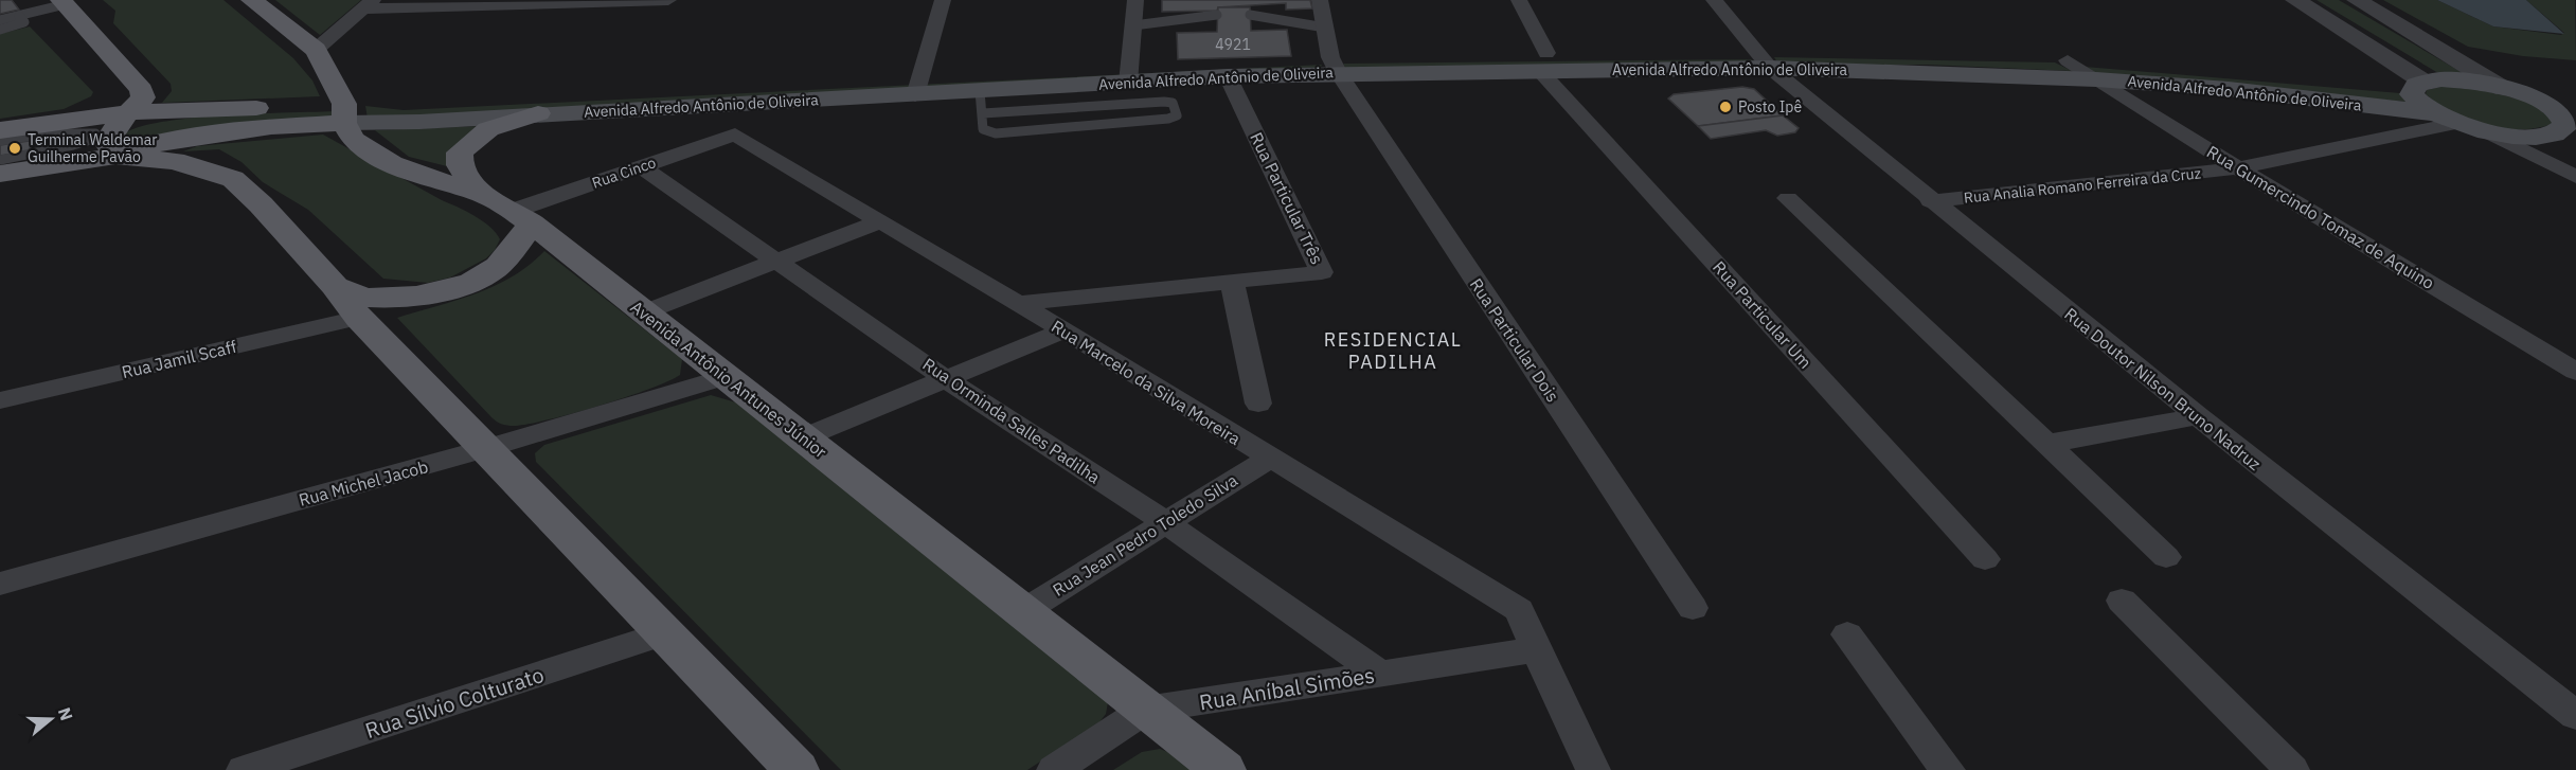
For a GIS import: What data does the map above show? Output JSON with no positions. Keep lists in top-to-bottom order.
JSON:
{
  "streets": {
    "main road": ["Avenida Alfredo Antônio de Oliveira", "Avenida Antônio Antunes Júnior"],
    "street": [
      "Rua Cinco",
      "Rua Analia Romano Ferreira da Cruz",
      "Rua Particular Três",
      "Rua Gumercindo Tomaz de Aquino",
      "Rua Particular Um",
      "Rua Particular Dois",
      "Rua Jamil Scaff",
      "Rua Marcelo da Silva Moreira",
      "Rua Doutor Nilson Bruno Nadruz",
      "Rua Orminda Salles Padilha",
      "Rua Michel Jacob",
      "Rua Jean Pedro Toledo Silva",
      "Rua Aníbal Simões",
      "Rua Sílvio Colturato"
    ]
  },
  "crossings": [
    ["Avenida Alfredo Antônio de Oliveira", "Rua Analia Romano Ferreira da Cruz"],
    ["Avenida Alfredo Antônio de Oliveira", "Rua Particular Três"],
    ["Avenida Alfredo Antônio de Oliveira", "Rua Gumercindo Tomaz de Aquino"],
    ["Avenida Alfredo Antônio de Oliveira", "Rua Particular Um"],
    ["Avenida Alfredo Antônio de Oliveira", "Rua Particular Dois"],
    ["Avenida Alfredo Antônio de Oliveira", "Avenida Antônio Antunes Júnior"],
    ["Avenida Alfredo Antônio de Oliveira", "Rua Doutor Nilson Bruno Nadruz"],
    ["Rua Cinco", "Avenida Antônio Antunes Júnior"],
    ["Rua Cinco", "Rua Marcelo da Silva Moreira"],
    ["Rua Cinco", "Rua Orminda Salles Padilha"],
    ["Rua Analia Romano Ferreira da Cruz", "Rua Gumercindo Tomaz de Aquino"],
    ["Rua Analia Romano Ferreira da Cruz", "Rua Doutor Nilson Bruno Nadruz"],
    ["Rua Particular Três", "Rua Marcelo da Silva Moreira"],
    ["Avenida Antônio Antunes Júnior", "Rua Michel Jacob"],
    ["Avenida Antônio Antunes Júnior", "Rua Jean Pedro Toledo Silva"],
    ["Avenida Antônio Antunes Júnior", "Rua Aníbal Simões"],
    ["Rua Marcelo da Silva Moreira", "Rua Jean Pedro Toledo Silva"],
    ["Rua Marcelo da Silva Moreira", "Rua Aníbal Simões"],
    ["Rua Orminda Salles Padilha", "Rua Jean Pedro Toledo Silva"],
    ["Rua Orminda Salles Padilha", "Rua Aníbal Simões"]
  ],
  "districts": ["RESIDENCIAL PADILHA"],
  "places": ["Posto Ipê", "Terminal Waldemar Guilherme Pavão"],
  "house_numbers": ["4921"],
  "north": "right"
}
